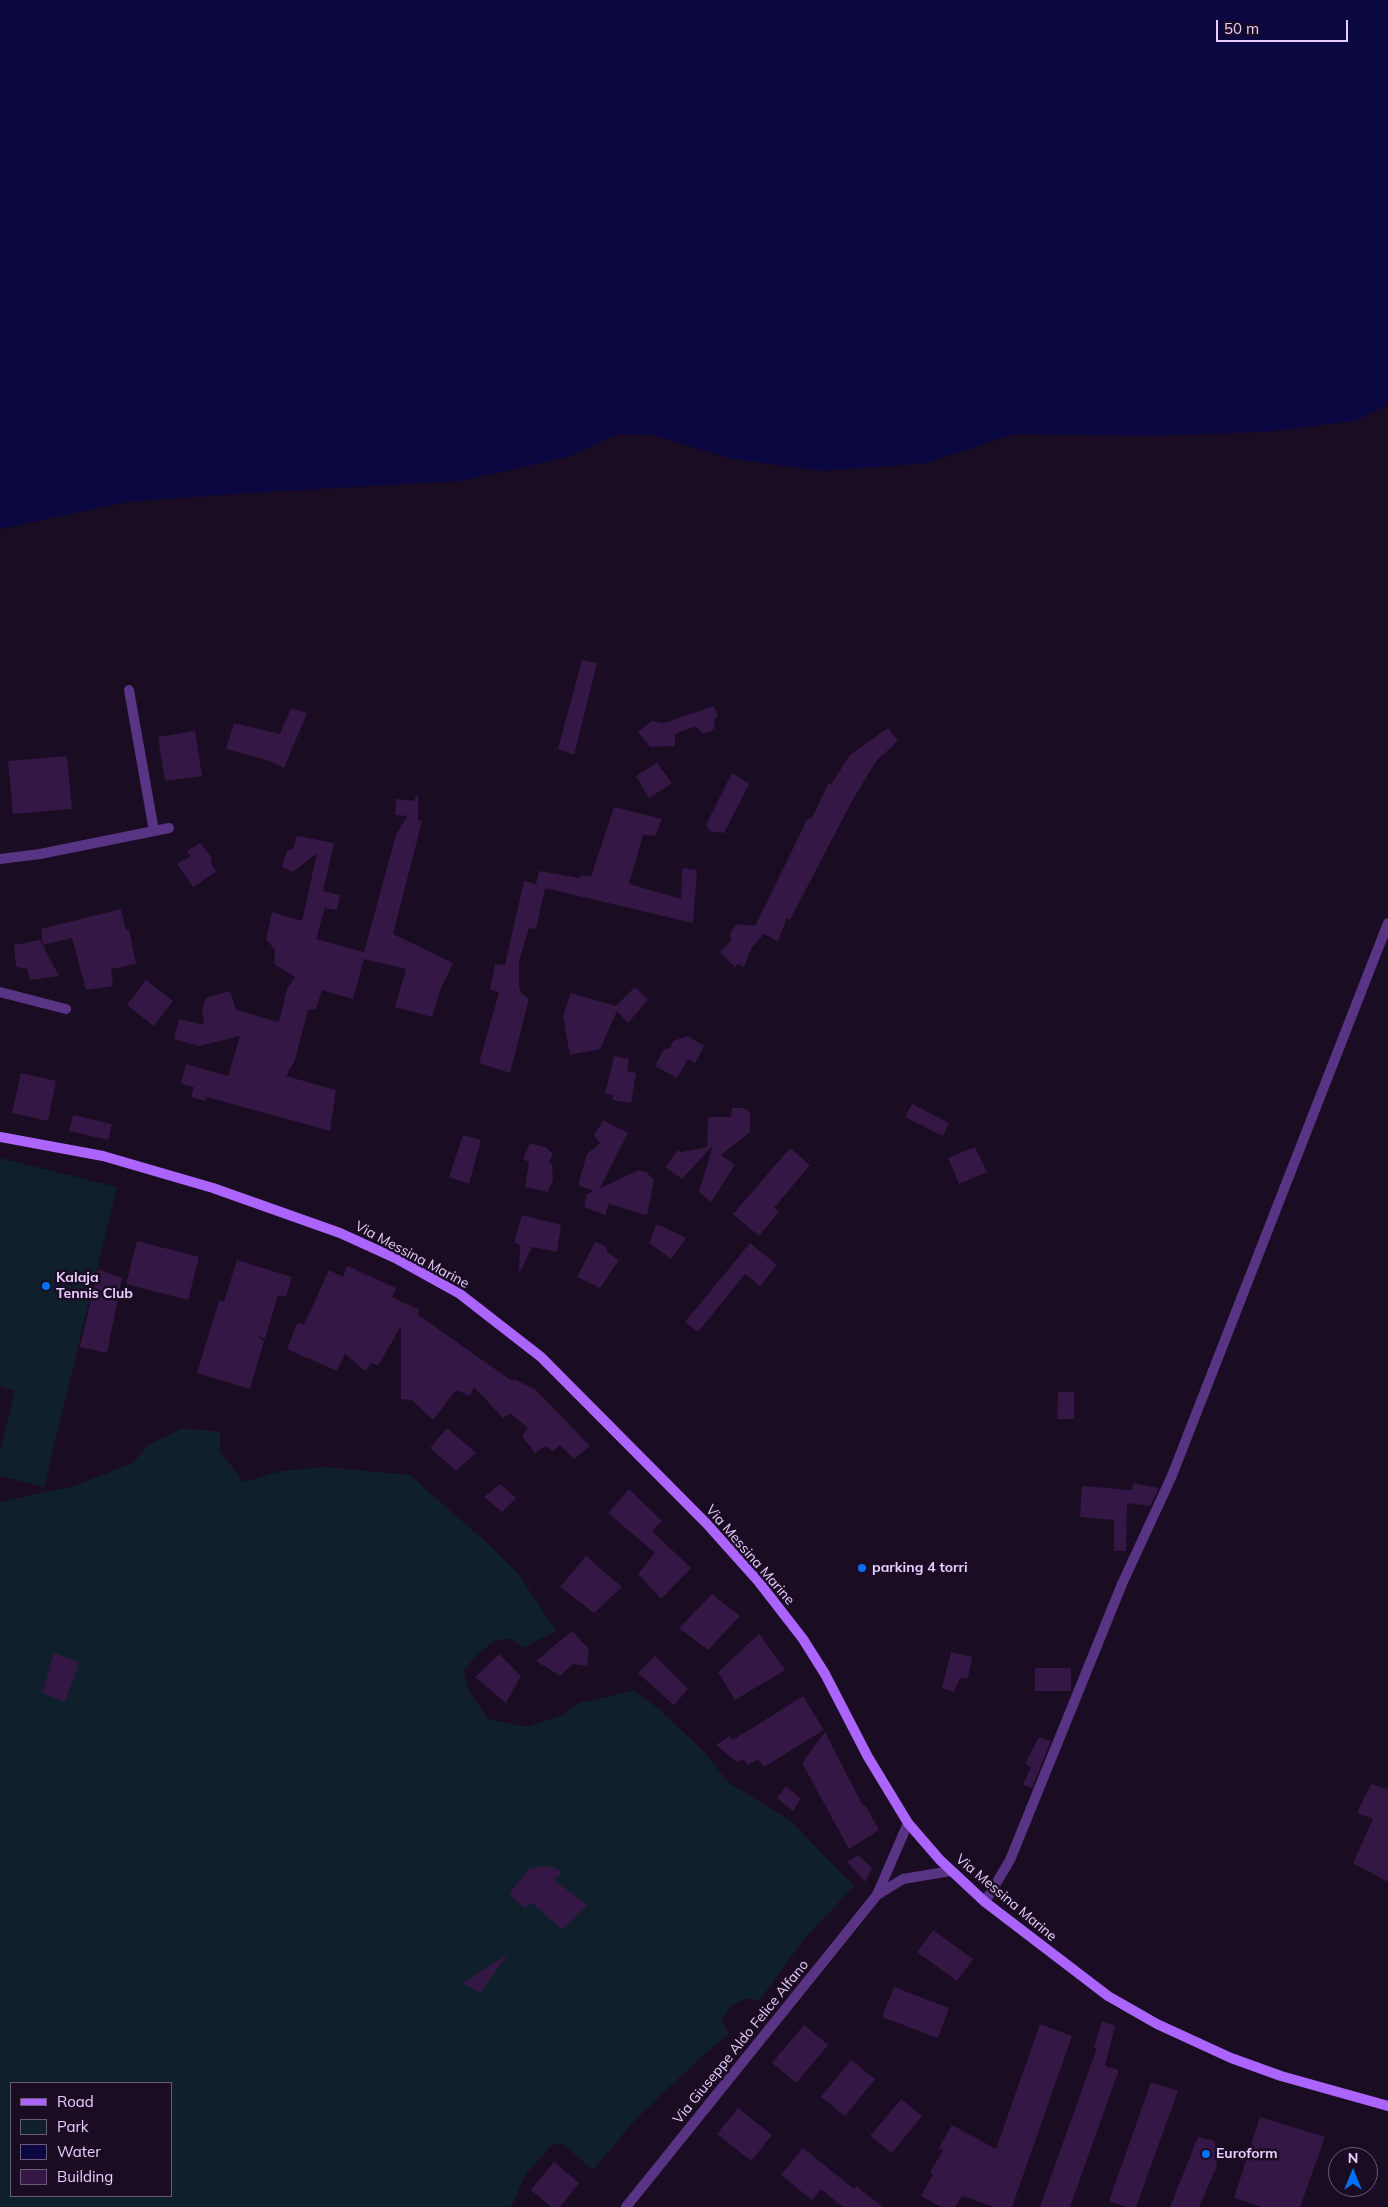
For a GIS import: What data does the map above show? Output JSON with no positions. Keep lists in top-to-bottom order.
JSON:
{
  "streets": {
    "main road": ["Via Messina Marine"],
    "street": ["Via Giuseppe Aldo Felice Alfano"]
  },
  "crossings": [
    ["Via Messina Marine", "Via Giuseppe Aldo Felice Alfano"]
  ],
  "places": ["Kalaja Tennis Club", "parking 4 torri", "Euroform"],
  "legend": [
    "Road",
    "Park",
    "Water",
    "Building"
  ],
  "scale_bar": "50 m",
  "north": "top"
}
